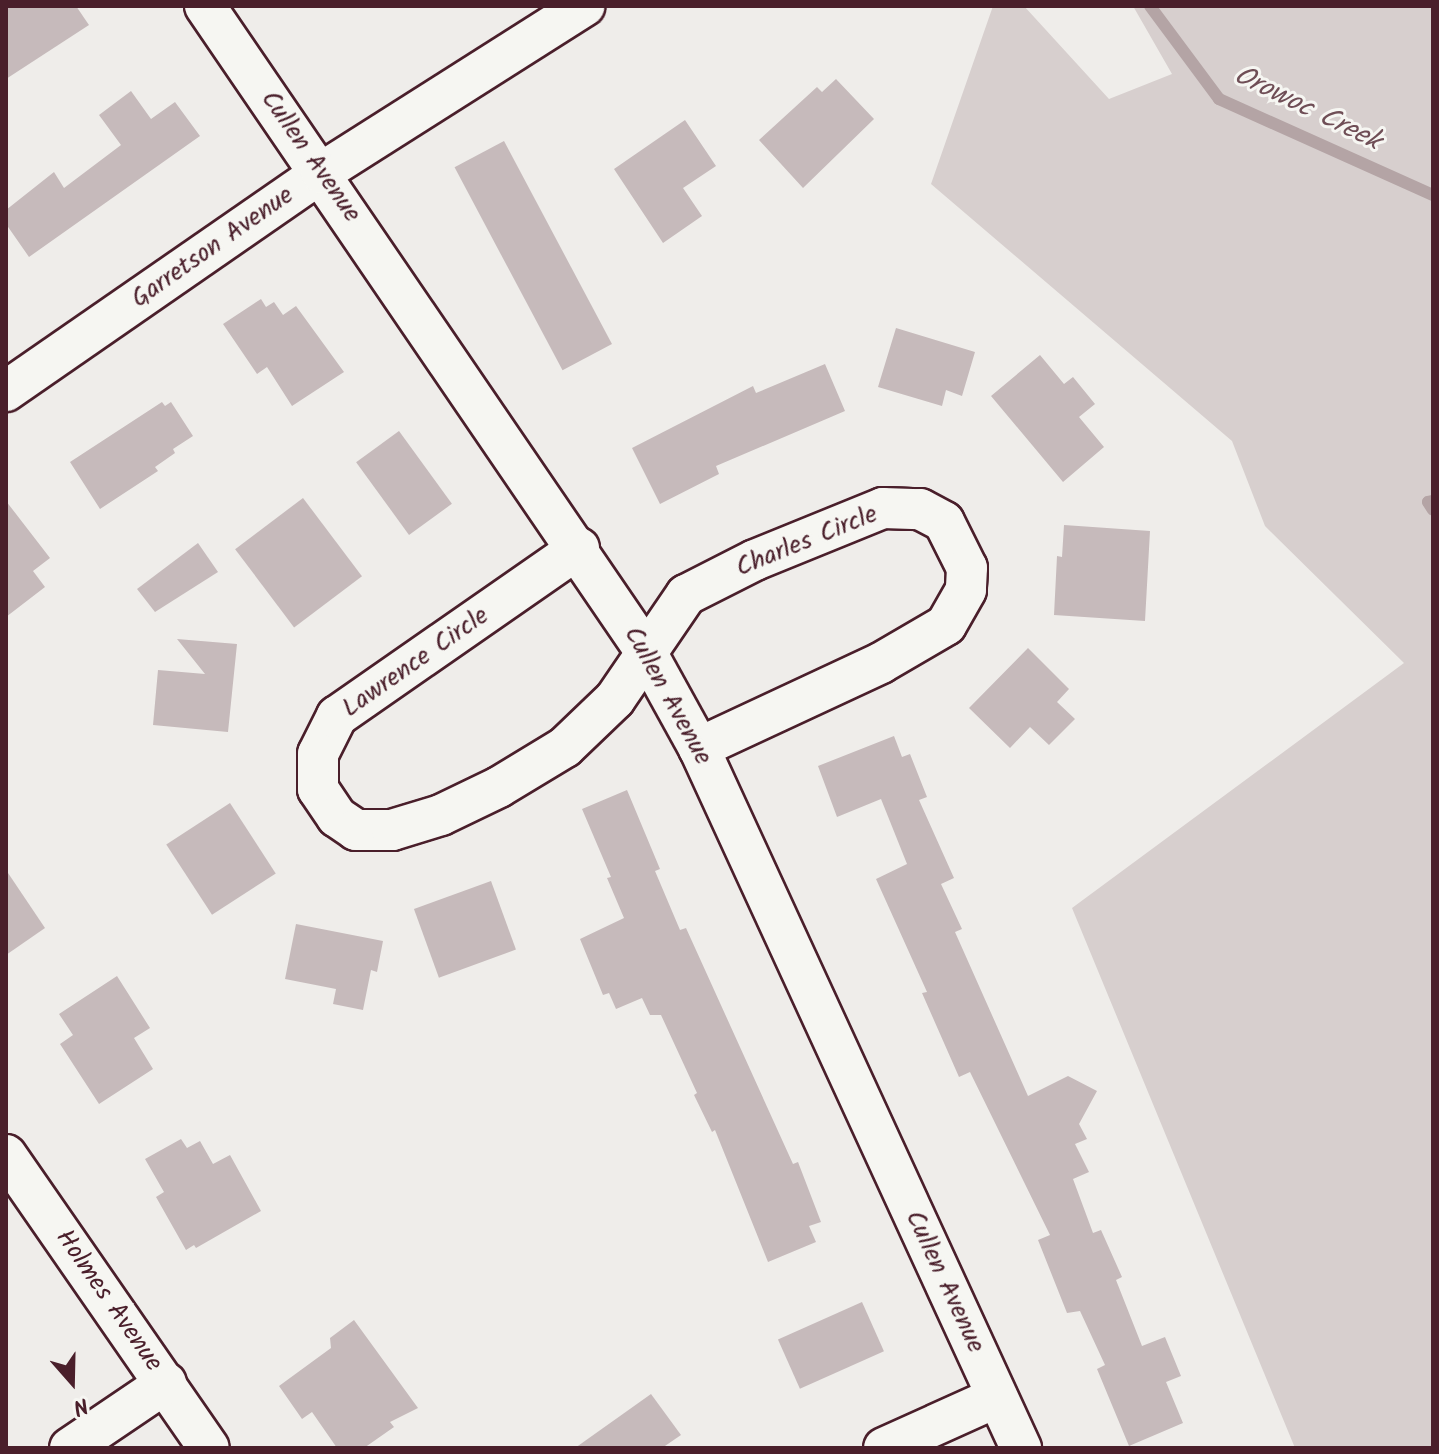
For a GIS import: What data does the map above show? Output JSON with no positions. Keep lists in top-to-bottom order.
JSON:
{
  "streets": {
    "street": [
      "Cullen Avenue",
      "Garretson Avenue",
      "Charles Circle",
      "Lawrence Circle",
      "Holmes Avenue"
    ]
  },
  "crossings": [
    ["Cullen Avenue", "Garretson Avenue"],
    ["Cullen Avenue", "Charles Circle"],
    ["Cullen Avenue", "Lawrence Circle"],
    ["Charles Circle", "Lawrence Circle"]
  ],
  "water": ["Orowoc Creek"],
  "north": "bottom"
}
